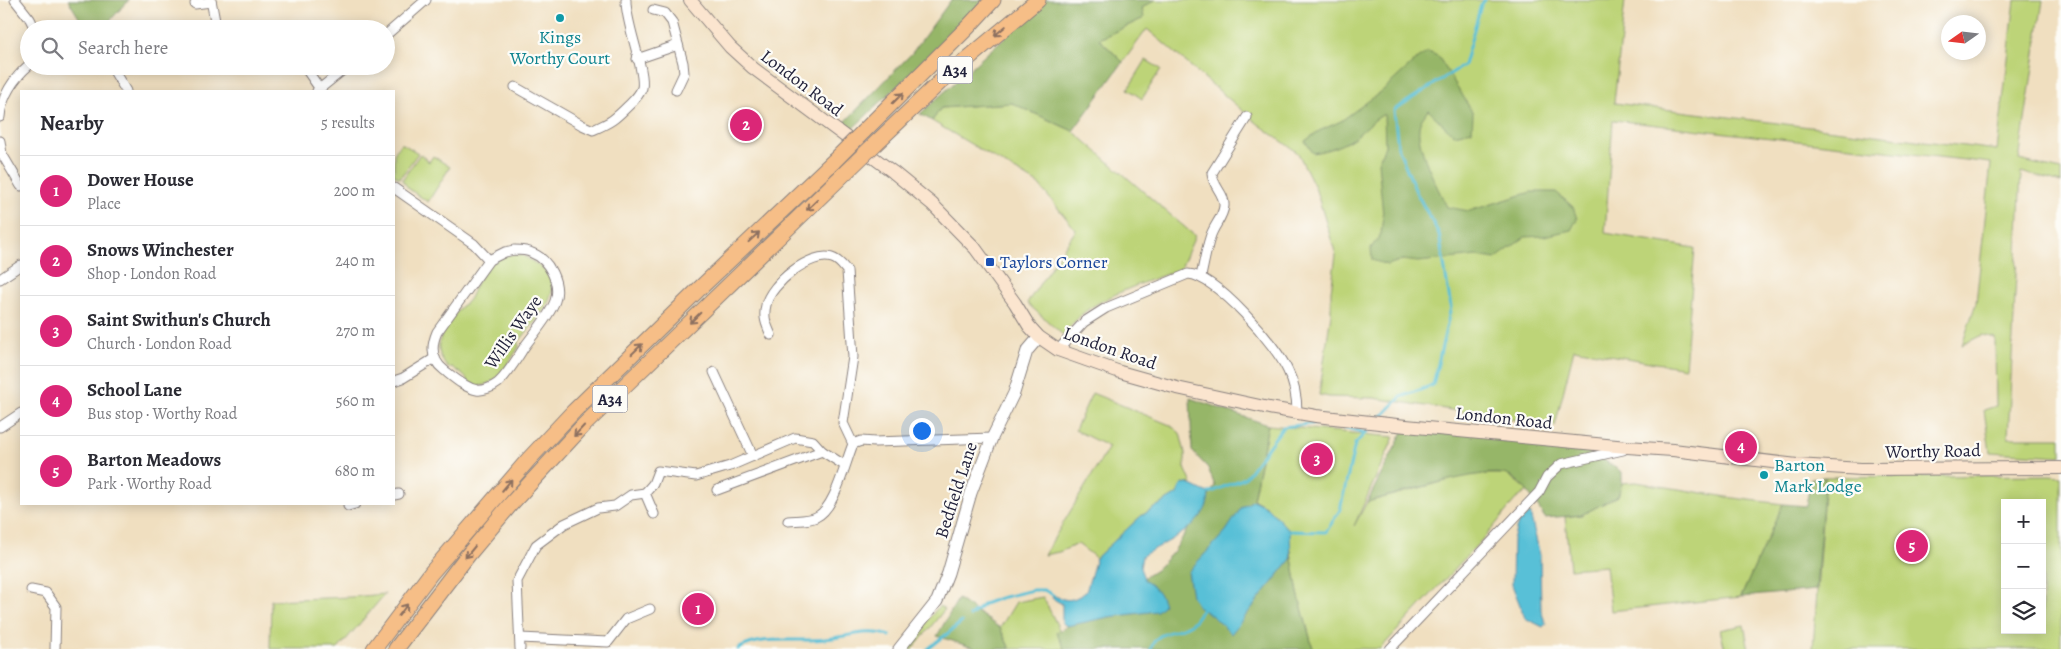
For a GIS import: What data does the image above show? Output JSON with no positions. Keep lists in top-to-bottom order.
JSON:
{
  "streets": {
    "highway": ["A34"],
    "main road": ["London Road", "Worthy Road"],
    "street": ["Willis Waye", "Bedfield Lane"]
  },
  "crossings": [
    ["London Road", "Worthy Road"],
    ["London Road", "Bedfield Lane"]
  ],
  "places": {
    "other": ["Kings Worthy Court", "Barton Mark Lodge"],
    "transit": ["Taylors Corner"]
  },
  "north": "left",
  "page": {
    "search": "Search here",
    "heading": ["Nearby", "5 results"],
    "pins": [
      "2",
      "4",
      "3",
      "5",
      "1"
    ],
    "list": [
      {
        "mark": "1",
        "name": "Dower House",
        "note": "Place",
        "value": "200 m"
      },
      {
        "mark": "2",
        "name": "Snows Winchester",
        "note": "Shop · London Road",
        "value": "240 m"
      },
      {
        "mark": "3",
        "name": "Saint Swithun's Church",
        "note": "Church · London Road",
        "value": "270 m"
      },
      {
        "mark": "4",
        "name": "School Lane",
        "note": "Bus stop · Worthy Road",
        "value": "560 m"
      },
      {
        "mark": "5",
        "name": "Barton Meadows",
        "note": "Park · Worthy Road",
        "value": "680 m"
      }
    ],
    "map_buttons": ["+", "−"]
  }
}
